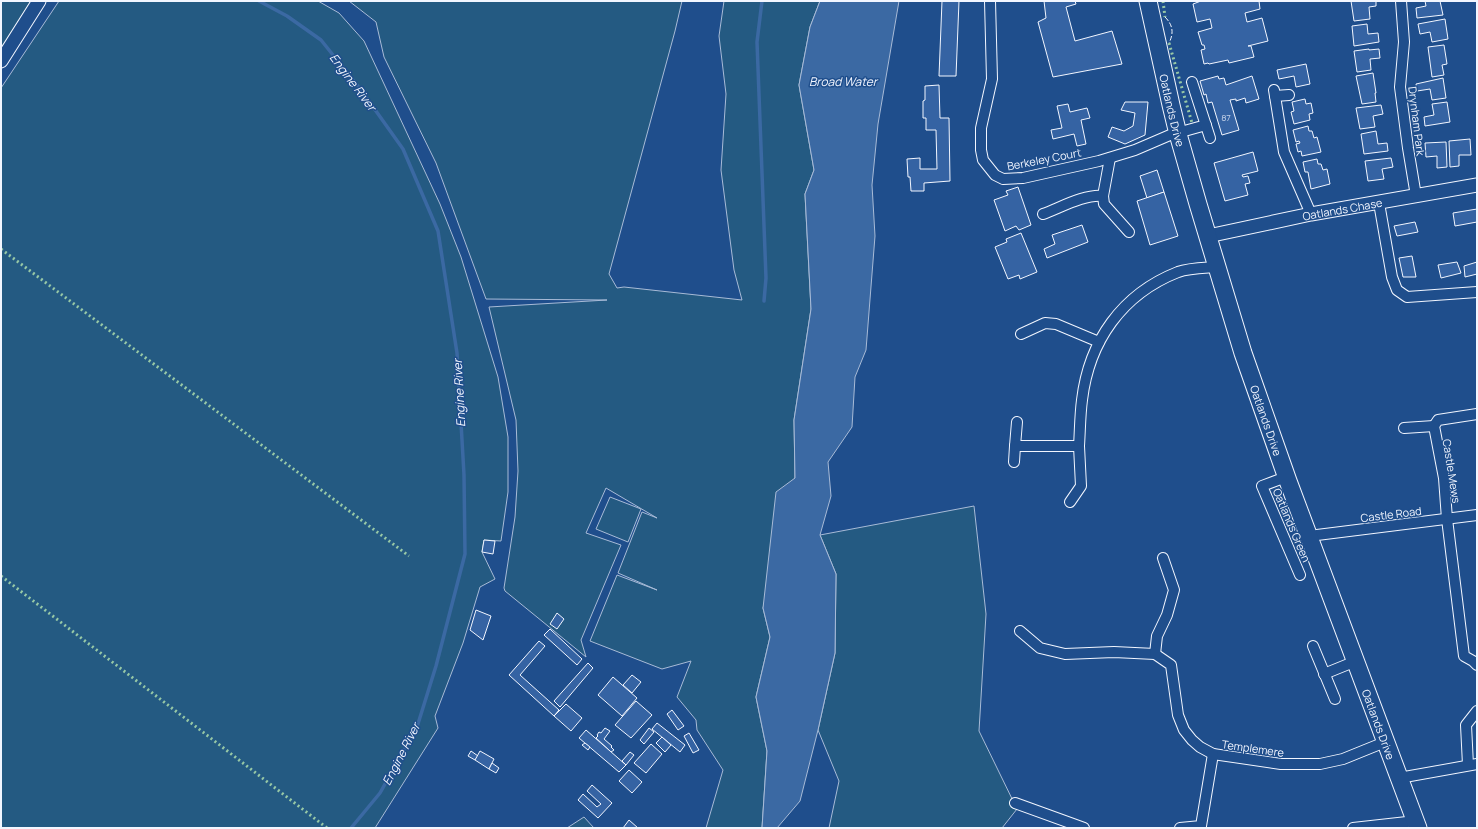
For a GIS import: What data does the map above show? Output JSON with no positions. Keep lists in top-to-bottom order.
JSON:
{
  "streets": {
    "main road": ["Oatlands Drive"],
    "street": [
      "Drynham Park",
      "Berkeley Court",
      "Oatlands Chase",
      "Castle Mews",
      "Castle Road",
      "Oatlands Green",
      "Templemere"
    ]
  },
  "crossings": [
    ["Oatlands Drive", "Berkeley Court"],
    ["Oatlands Drive", "Oatlands Chase"],
    ["Oatlands Drive", "Castle Road"],
    ["Oatlands Drive", "Oatlands Green"],
    ["Oatlands Drive", "Templemere"],
    ["Drynham Park", "Oatlands Chase"],
    ["Castle Mews", "Castle Road"]
  ],
  "water": ["Broad Water", "Engine River"],
  "house_numbers": ["87"]
}
